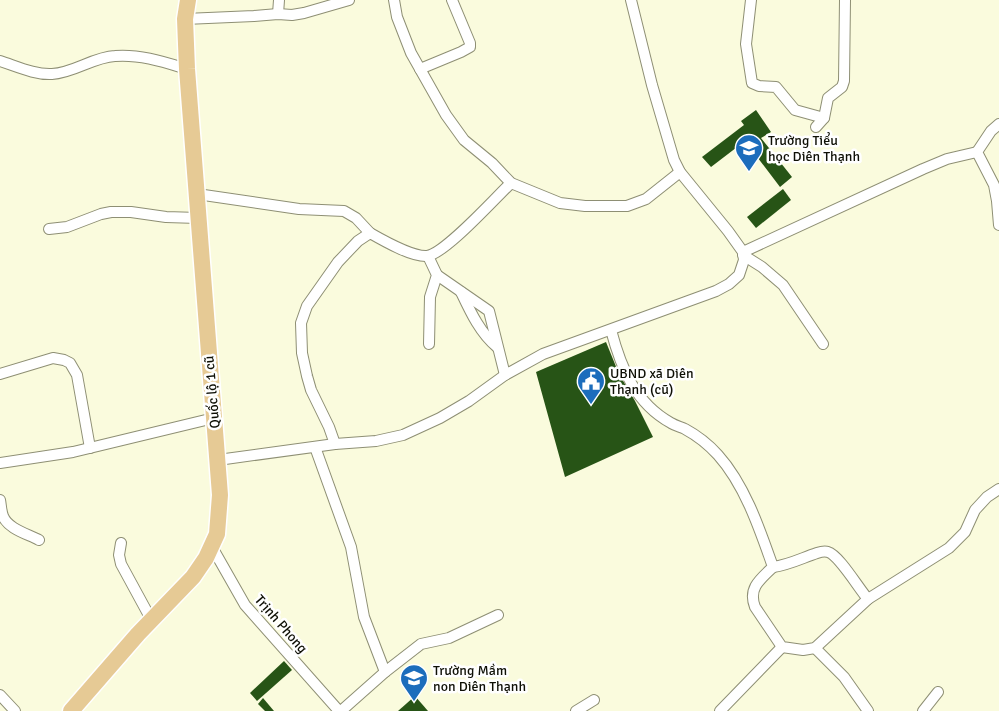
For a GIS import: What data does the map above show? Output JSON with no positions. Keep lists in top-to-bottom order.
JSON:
{
  "streets": {
    "main road": ["Quốc lộ 1 cũ"],
    "street": ["Trịnh Phong"]
  },
  "crossings": [
    ["Quốc lộ 1 cũ", "Trịnh Phong"]
  ],
  "places": {
    "school or university": ["Trường Tiểu học Diên Thạnh", "Trường Mầm non Diên Thạnh"],
    "public building": ["UBND xã Diên Thạnh (cũ)"]
  }
}
